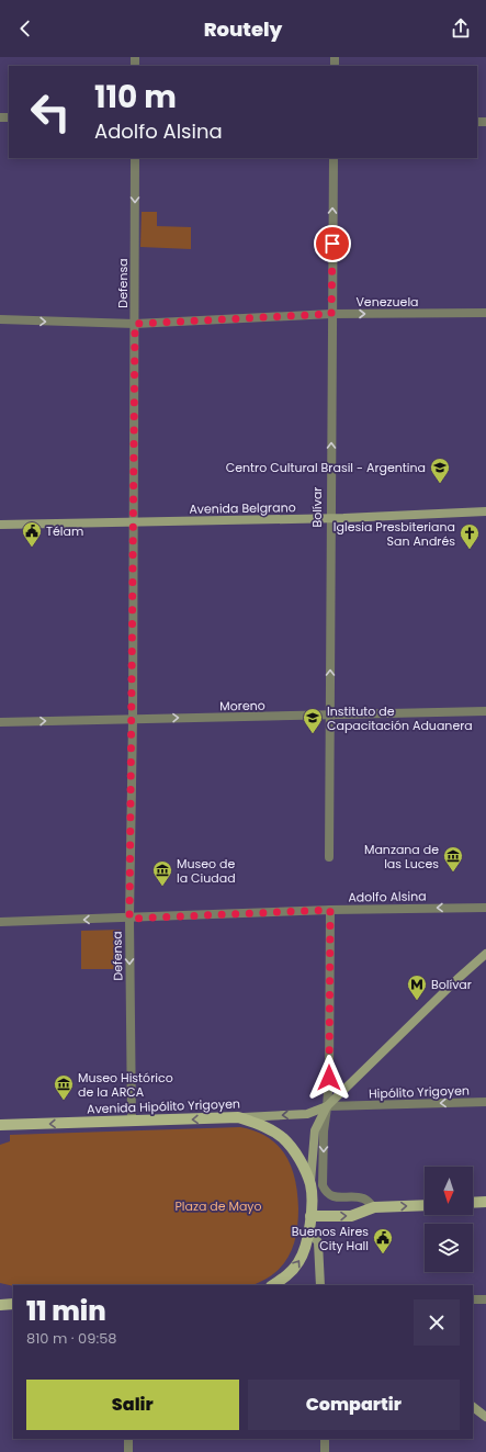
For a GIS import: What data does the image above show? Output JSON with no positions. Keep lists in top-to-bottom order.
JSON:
{
  "streets": {
    "main road": ["Avenida Belgrano", "Avenida Hipólito Yrigoyen"],
    "street": [
      "Defensa",
      "Venezuela",
      "Bolívar",
      "Moreno",
      "Adolfo Alsina",
      "Hipólito Yrigoyen"
    ]
  },
  "crossings": [
    ["Defensa", "Venezuela"],
    ["Defensa", "Avenida Belgrano"],
    ["Defensa", "Moreno"],
    ["Defensa", "Adolfo Alsina"],
    ["Defensa", "Avenida Hipólito Yrigoyen"],
    ["Venezuela", "Bolívar"],
    ["Bolívar", "Avenida Belgrano"],
    ["Bolívar", "Moreno"],
    ["Hipólito Yrigoyen", "Avenida Hipólito Yrigoyen"]
  ],
  "one_way": [
    "Defensa",
    "Venezuela",
    "Bolívar",
    "Moreno",
    "Adolfo Alsina",
    "Hipólito Yrigoyen",
    "Avenida Hipólito Yrigoyen"
  ],
  "parks": ["Plaza de Mayo"],
  "places": {
    "school or university": ["Centro Cultural Brasil - Argentina", "Instituto de Capacitación Aduanera"],
    "public building": ["Télam", "Buenos Aires City Hall"],
    "church": ["Iglesia Presbiteriana San Andrés"],
    "museum": ["Manzana de las Luces", "Museo de la Ciudad", "Museo Histórico de la ARCA"],
    "metro station": ["Bolívar"]
  },
  "north": "bottom",
  "page": {
    "header": "Routely",
    "turn": ["110 m", "Adolfo Alsina"],
    "heading": ["11 min", "810 m · 09:58"],
    "buttons": ["Salir", "Compartir"]
  }
}
